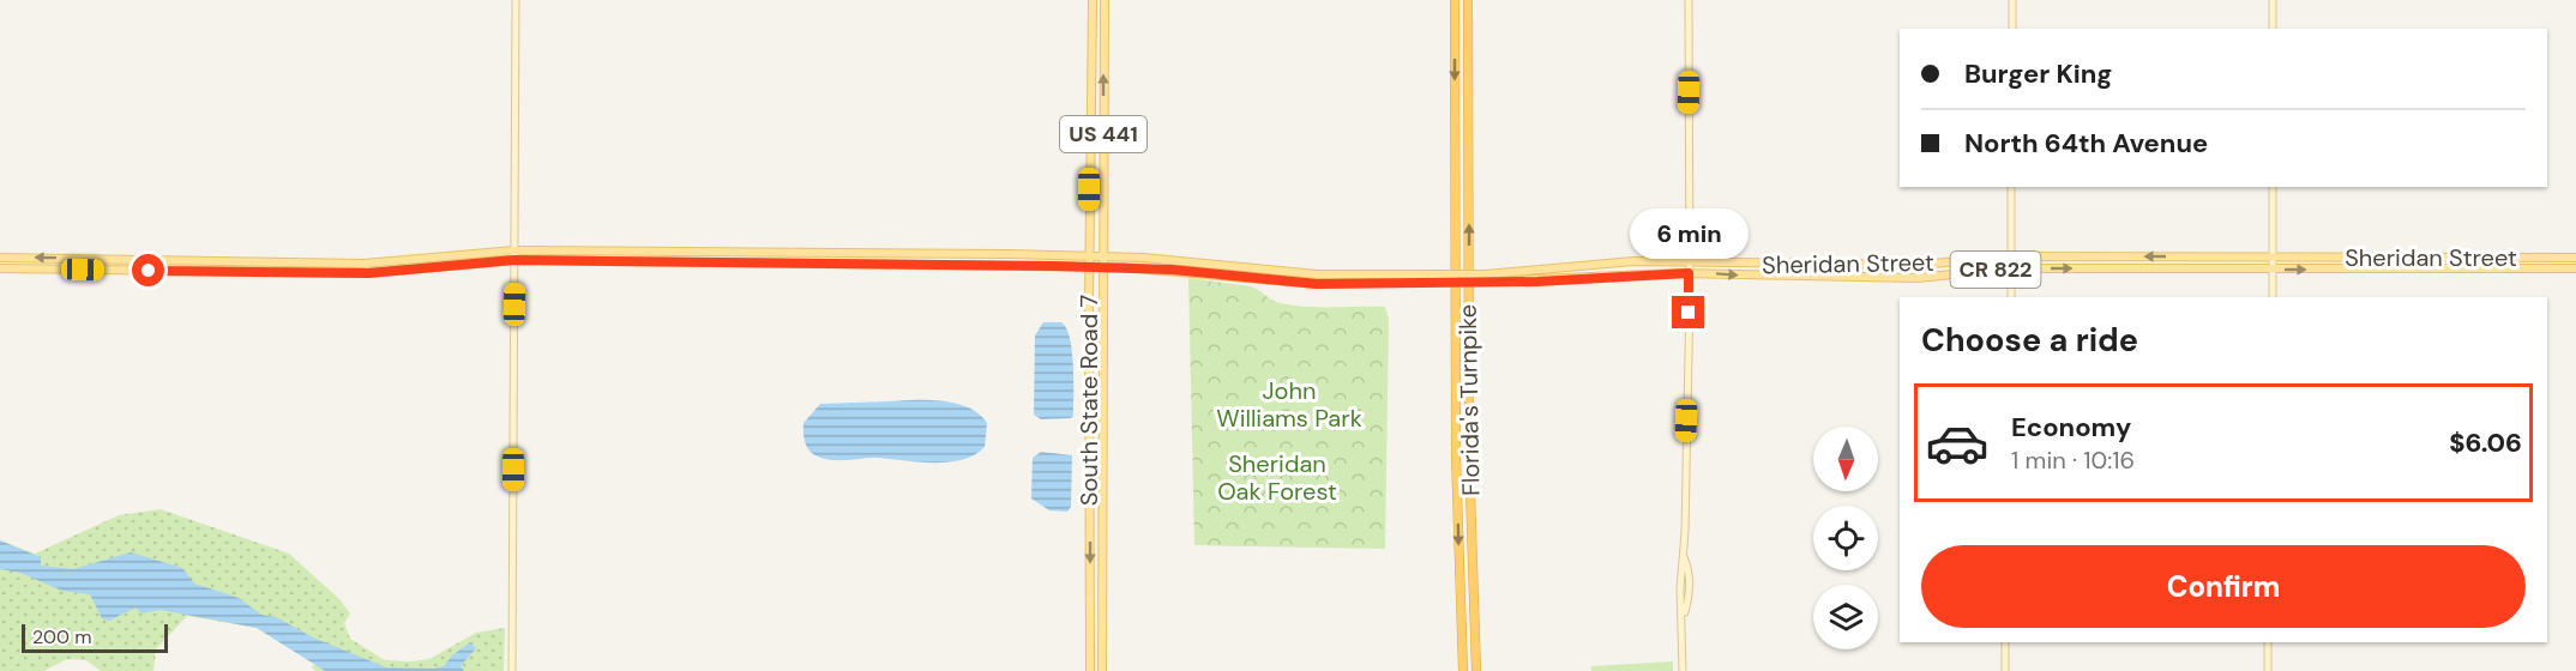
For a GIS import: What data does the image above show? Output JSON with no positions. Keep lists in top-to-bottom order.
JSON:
{
  "streets": {
    "highway": ["Florida's Turnpike"],
    "main road": [
      "US 441",
      "Sheridan Street",
      "CR 822",
      "South State Road 7"
    ]
  },
  "crossings": [
    ["Sheridan Street", "South State Road 7"]
  ],
  "parks": ["John Williams Park", "Sheridan Oak Forest"],
  "scale_bar": "200 m",
  "north": "bottom",
  "page": {
    "banner": ["Burger King", "North 64th Avenue"],
    "bubble": "6 min",
    "heading": "Choose a ride",
    "list": [
      {
        "name": "Economy",
        "note": "1 min · 10:16",
        "value": "$6.06"
      }
    ],
    "buttons": "Confirm",
    "scale": "200 m"
  }
}
